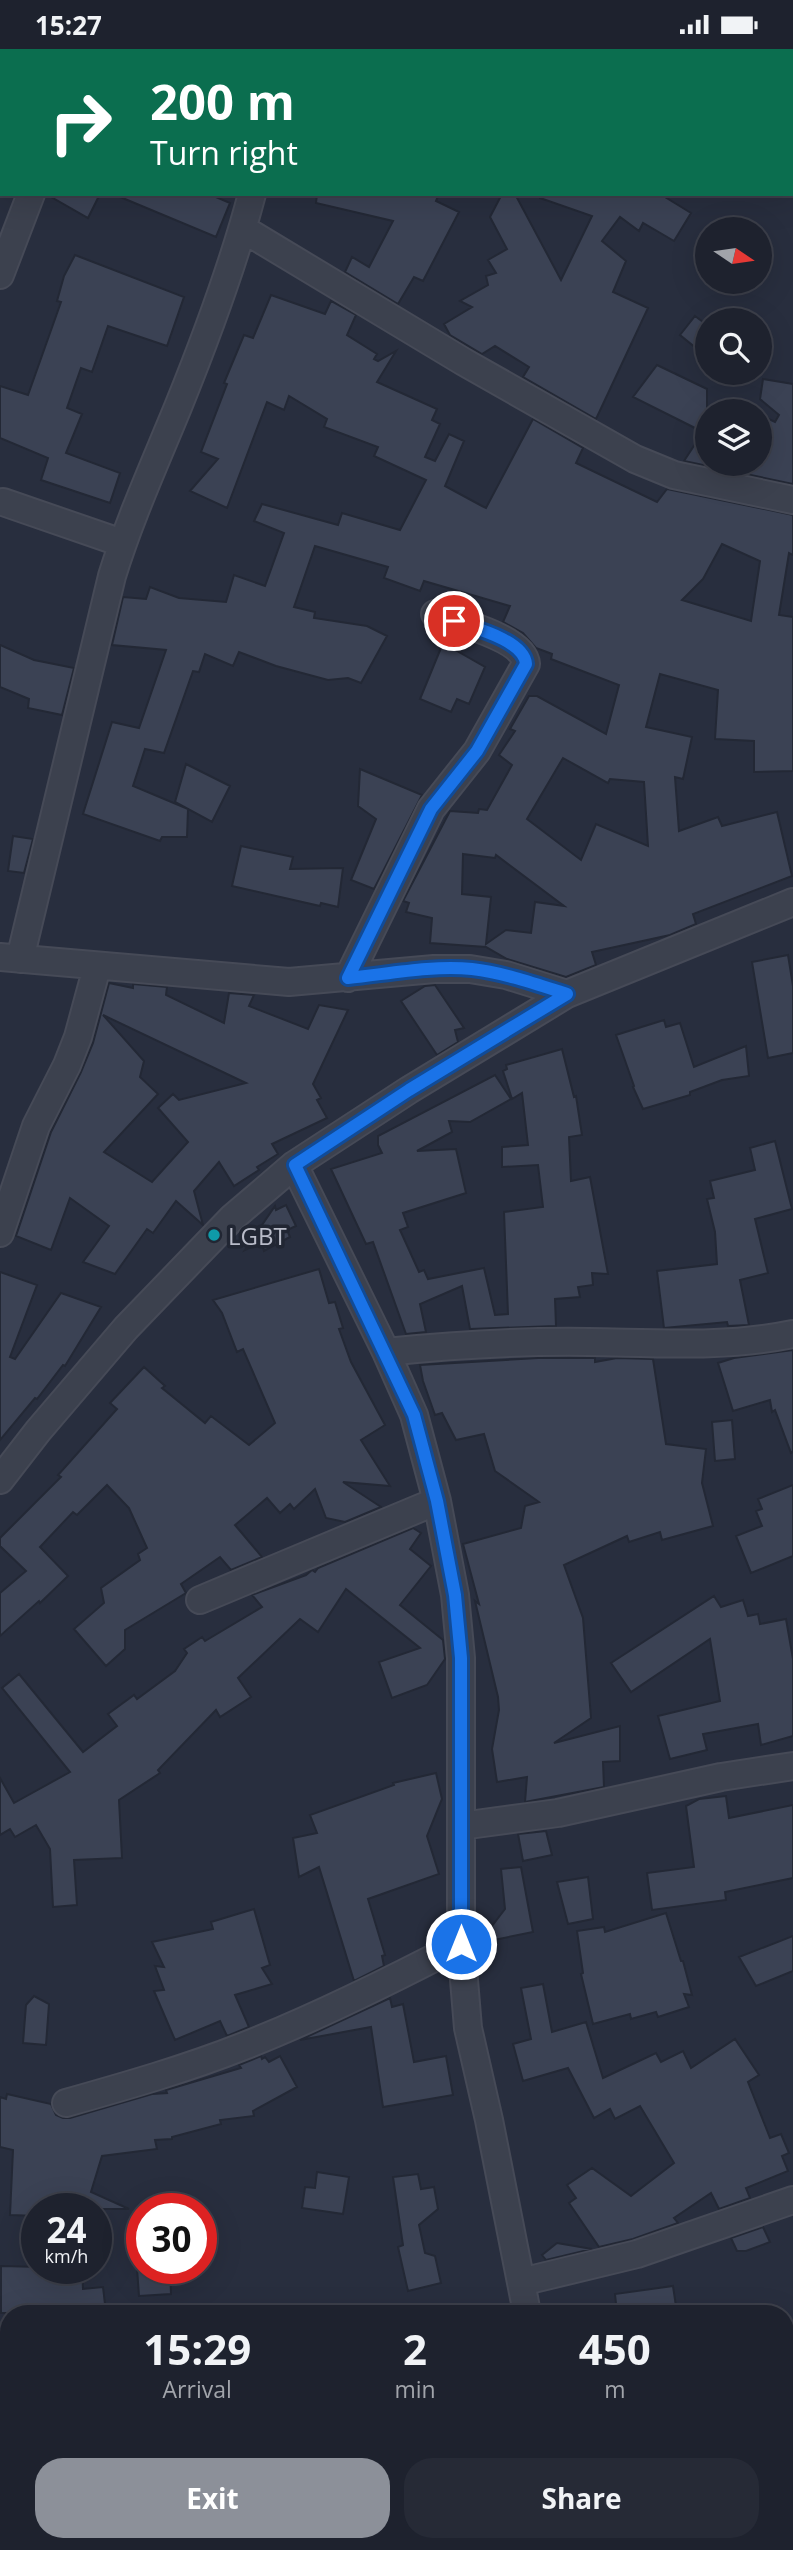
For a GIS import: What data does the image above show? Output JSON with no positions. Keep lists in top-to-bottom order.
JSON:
{
  "places": ["LGBT"],
  "north": "right",
  "page": {
    "status": "15:27",
    "turn": ["200 m", "Turn right"],
    "speed": "24 km/h",
    "limit": "30",
    "eta": [
      "15:29",
      "Arrival",
      "2",
      "min",
      "450",
      "m"
    ],
    "buttons": ["Exit", "Share"]
  }
}
